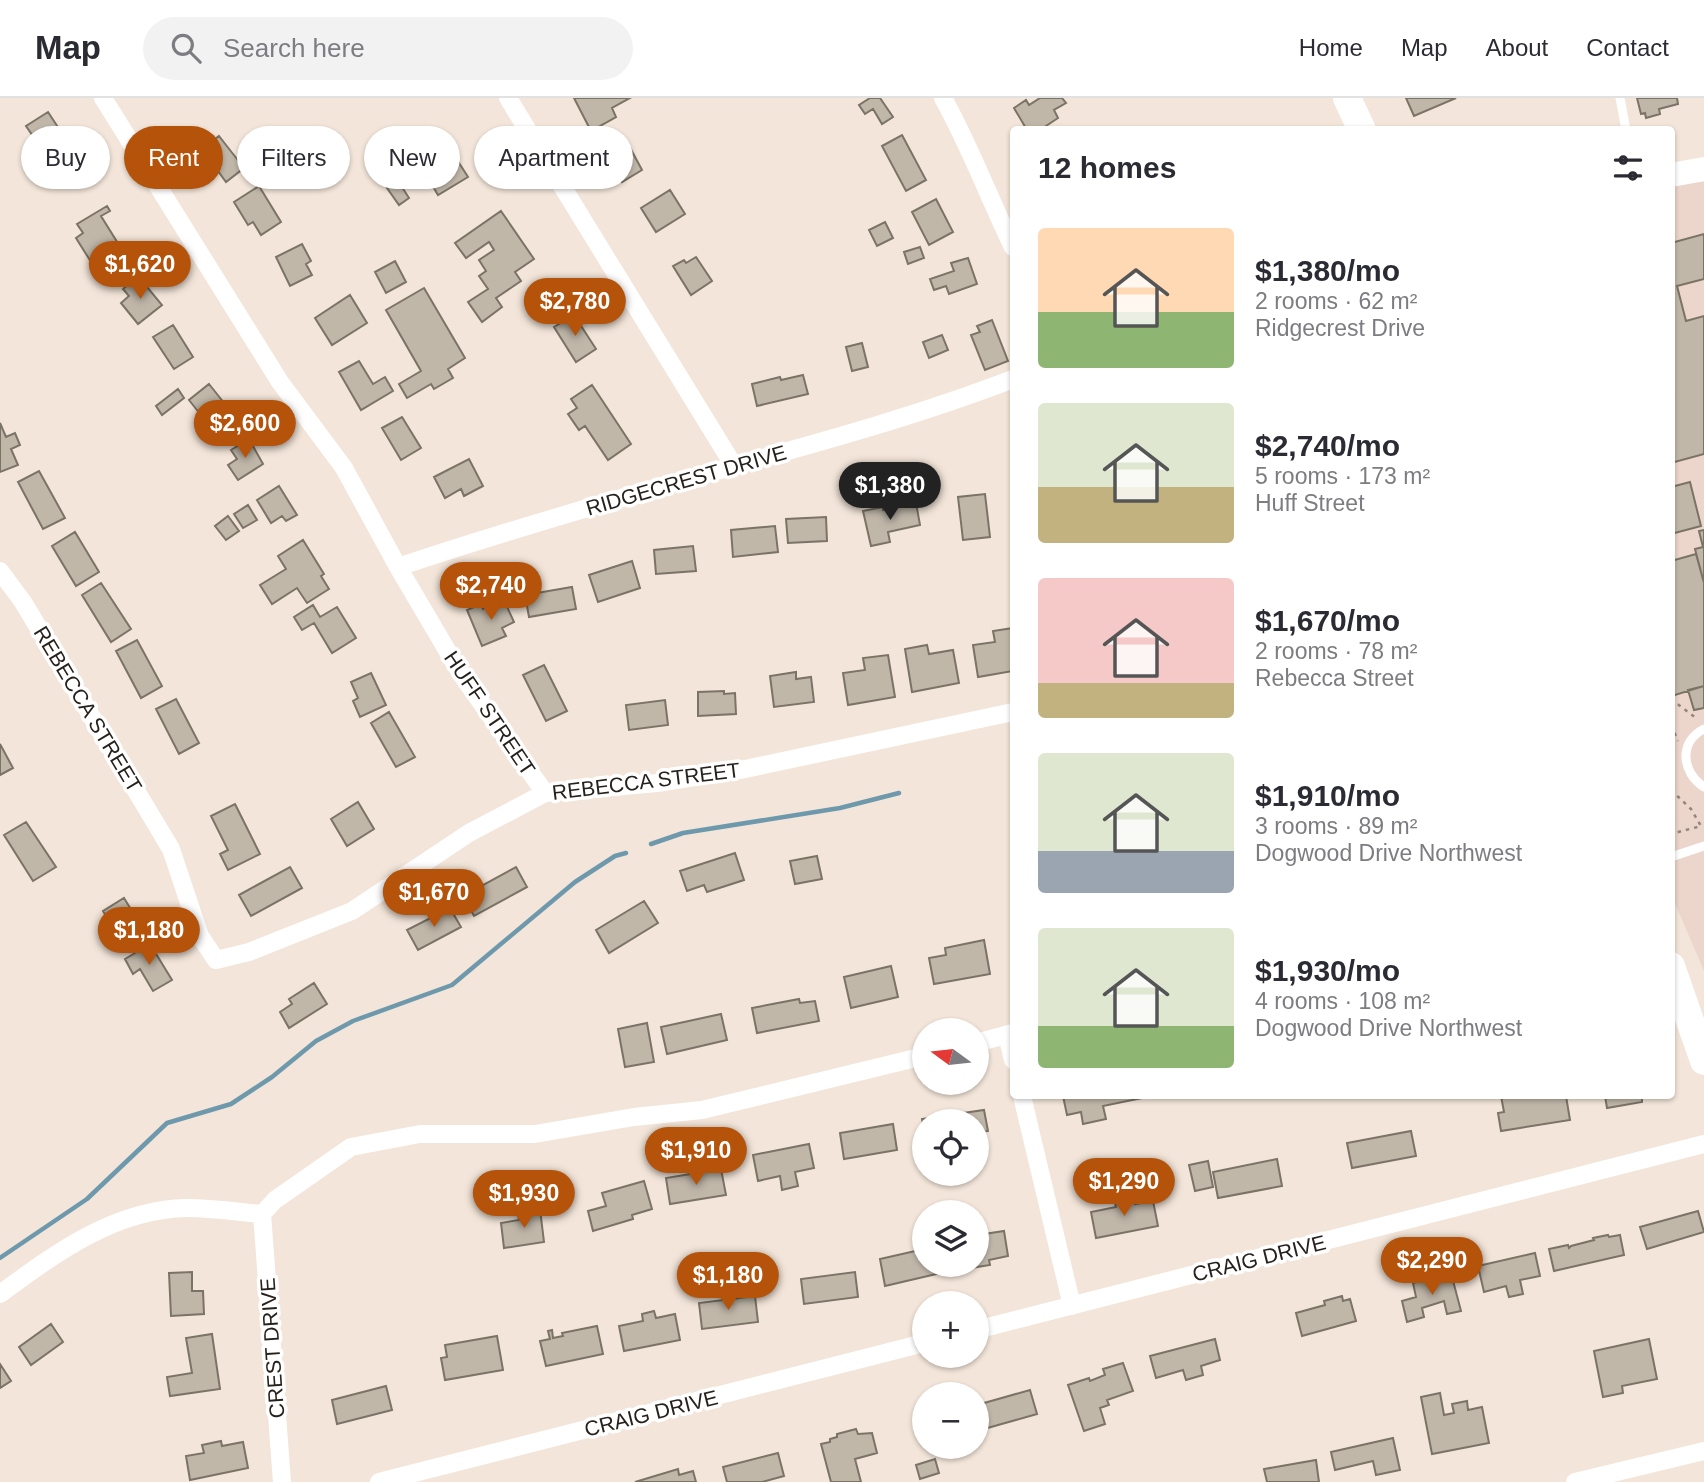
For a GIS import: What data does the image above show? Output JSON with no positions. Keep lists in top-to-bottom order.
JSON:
{
  "streets": {
    "street": [
      "RIDGECREST DRIVE",
      "REBECCA STREET",
      "HUFF STREET",
      "CRAIG DRIVE",
      "CREST DRIVE"
    ]
  },
  "crossings": [
    ["RIDGECREST DRIVE", "HUFF STREET"],
    ["REBECCA STREET", "HUFF STREET"]
  ],
  "north": "left",
  "page": {
    "header": "Map",
    "search": "Search here",
    "nav": [
      "Home",
      "Map",
      "About",
      "Contact"
    ],
    "chip": [
      "Buy",
      "Rent",
      "Filters",
      "New",
      "Apartment"
    ],
    "heading": "12 homes",
    "list": [
      {
        "name": "$1,380/mo",
        "note": "2 rooms · 62 m² · Ridgecrest Drive"
      },
      {
        "name": "$2,740/mo",
        "note": "5 rooms · 173 m² · Huff Street"
      },
      {
        "name": "$1,670/mo",
        "note": "2 rooms · 78 m² · Rebecca Street"
      },
      {
        "name": "$1,910/mo",
        "note": "3 rooms · 89 m² · Dogwood Drive Northwest"
      },
      {
        "name": "$1,930/mo",
        "note": "4 rooms · 108 m² · Dogwood Drive Northwest"
      }
    ],
    "price": [
      "$1,620",
      "$2,780",
      "$2,600",
      "$1,380",
      "$2,740",
      "$1,670",
      "$1,180",
      "$1,910",
      "$1,290",
      "$1,930",
      "$2,290",
      "$1,180"
    ],
    "map_buttons": ["+", "−"]
  }
}
